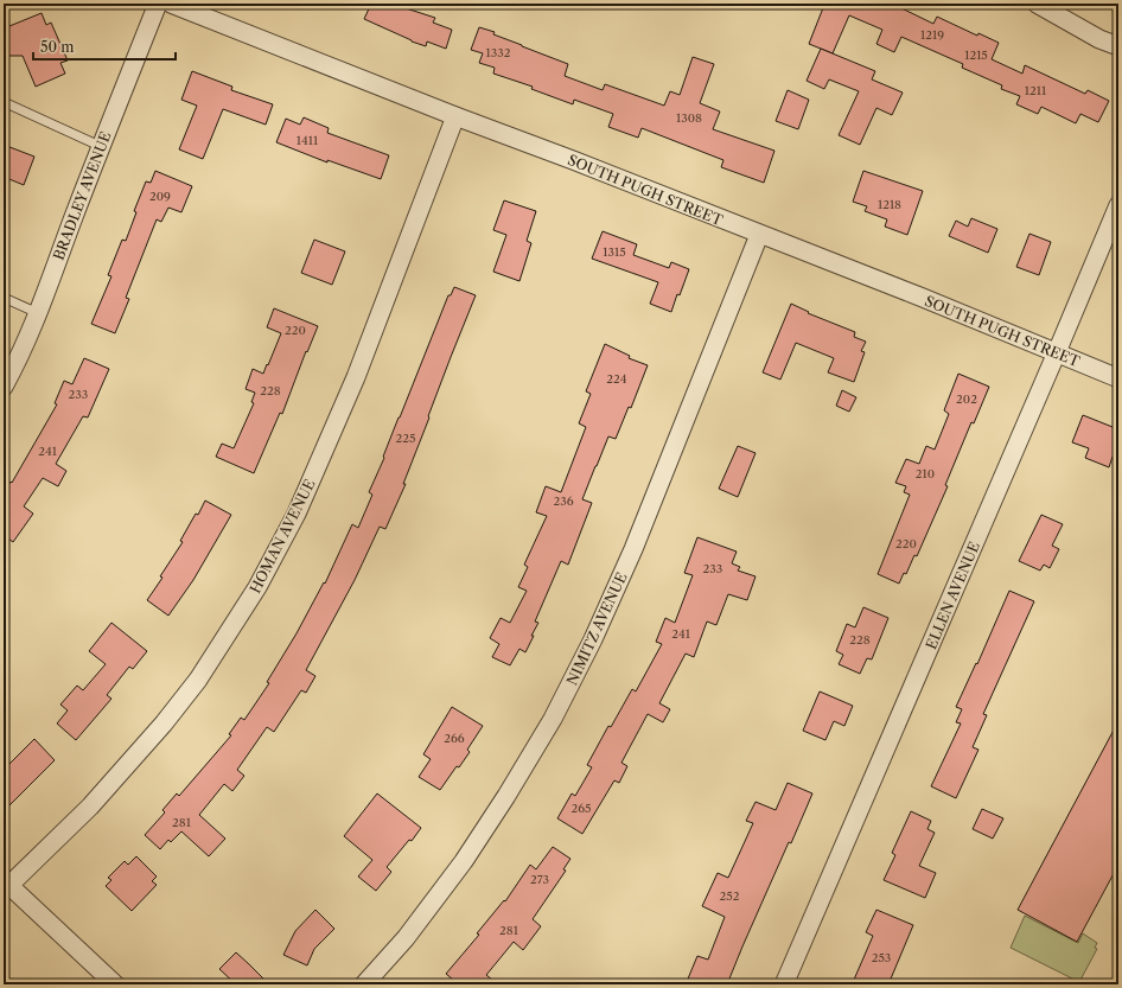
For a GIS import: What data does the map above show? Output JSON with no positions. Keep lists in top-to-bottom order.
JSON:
{
  "streets": {
    "street": [
      "SOUTH PUGH STREET",
      "BRADLEY AVENUE",
      "HOMAN AVENUE",
      "ELLEN AVENUE",
      "NIMITZ AVENUE"
    ]
  },
  "crossings": [
    ["SOUTH PUGH STREET", "HOMAN AVENUE"],
    ["SOUTH PUGH STREET", "ELLEN AVENUE"],
    ["SOUTH PUGH STREET", "NIMITZ AVENUE"]
  ],
  "house_numbers": [
    "1219",
    "1332",
    "1215",
    "1211",
    "1308",
    "1411",
    "209",
    "1218",
    "1315",
    "220",
    "224",
    "228",
    "233",
    "202",
    "225",
    "241",
    "210",
    "236",
    "220",
    "233",
    "241",
    "228",
    "266",
    "265",
    "281",
    "273",
    "252",
    "281",
    "253"
  ],
  "scale_bar": "50 m"
}
